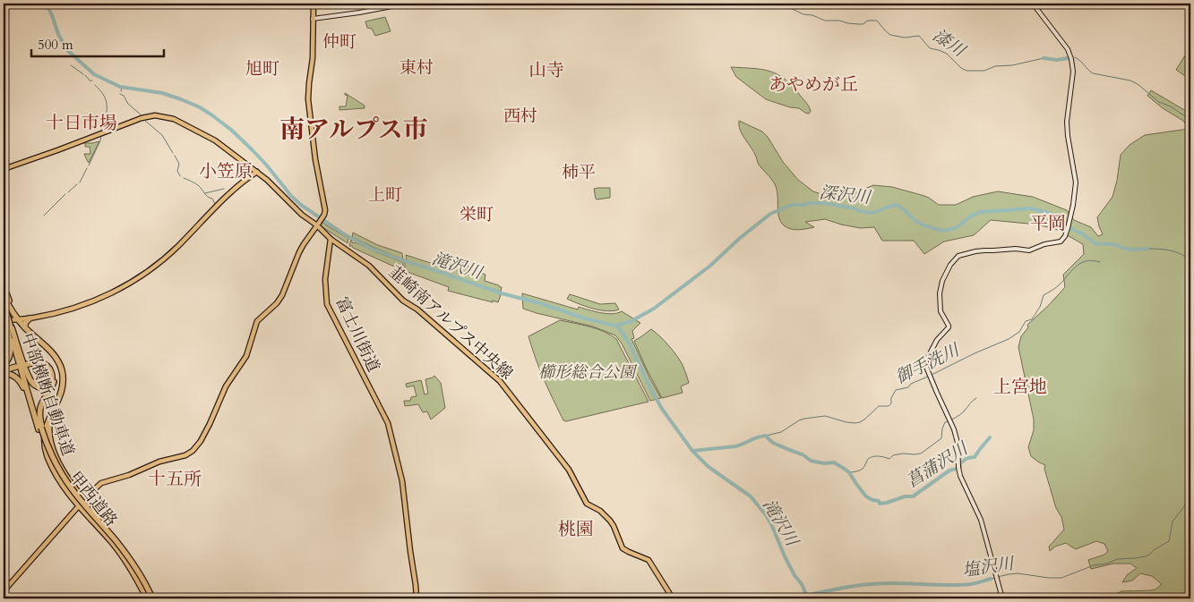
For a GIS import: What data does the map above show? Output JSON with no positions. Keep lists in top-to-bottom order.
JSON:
{
  "streets": {
    "highway": ["中部横断自動車道", "甲西道路"],
    "main road": ["韮崎南アルプス中央線", "富士川街道"]
  },
  "crossings": [
    ["韮崎南アルプス中央線", "富士川街道"],
    ["中部横断自動車道", "甲西道路"]
  ],
  "districts": [
    "仲町",
    "東村",
    "旭町",
    "山寺",
    "あやめが丘",
    "西村",
    "十日市場",
    "南アルプス市",
    "小笠原",
    "柿平",
    "上町",
    "栄町",
    "平岡",
    "上宮地",
    "十五所",
    "桃園"
  ],
  "water": [
    "漆川",
    "深沢川",
    "滝沢川",
    "御手洗川",
    "菖蒲沢川",
    "塩沢川"
  ],
  "parks": ["櫛形総合公園"],
  "scale_bar": "500 m"
}
